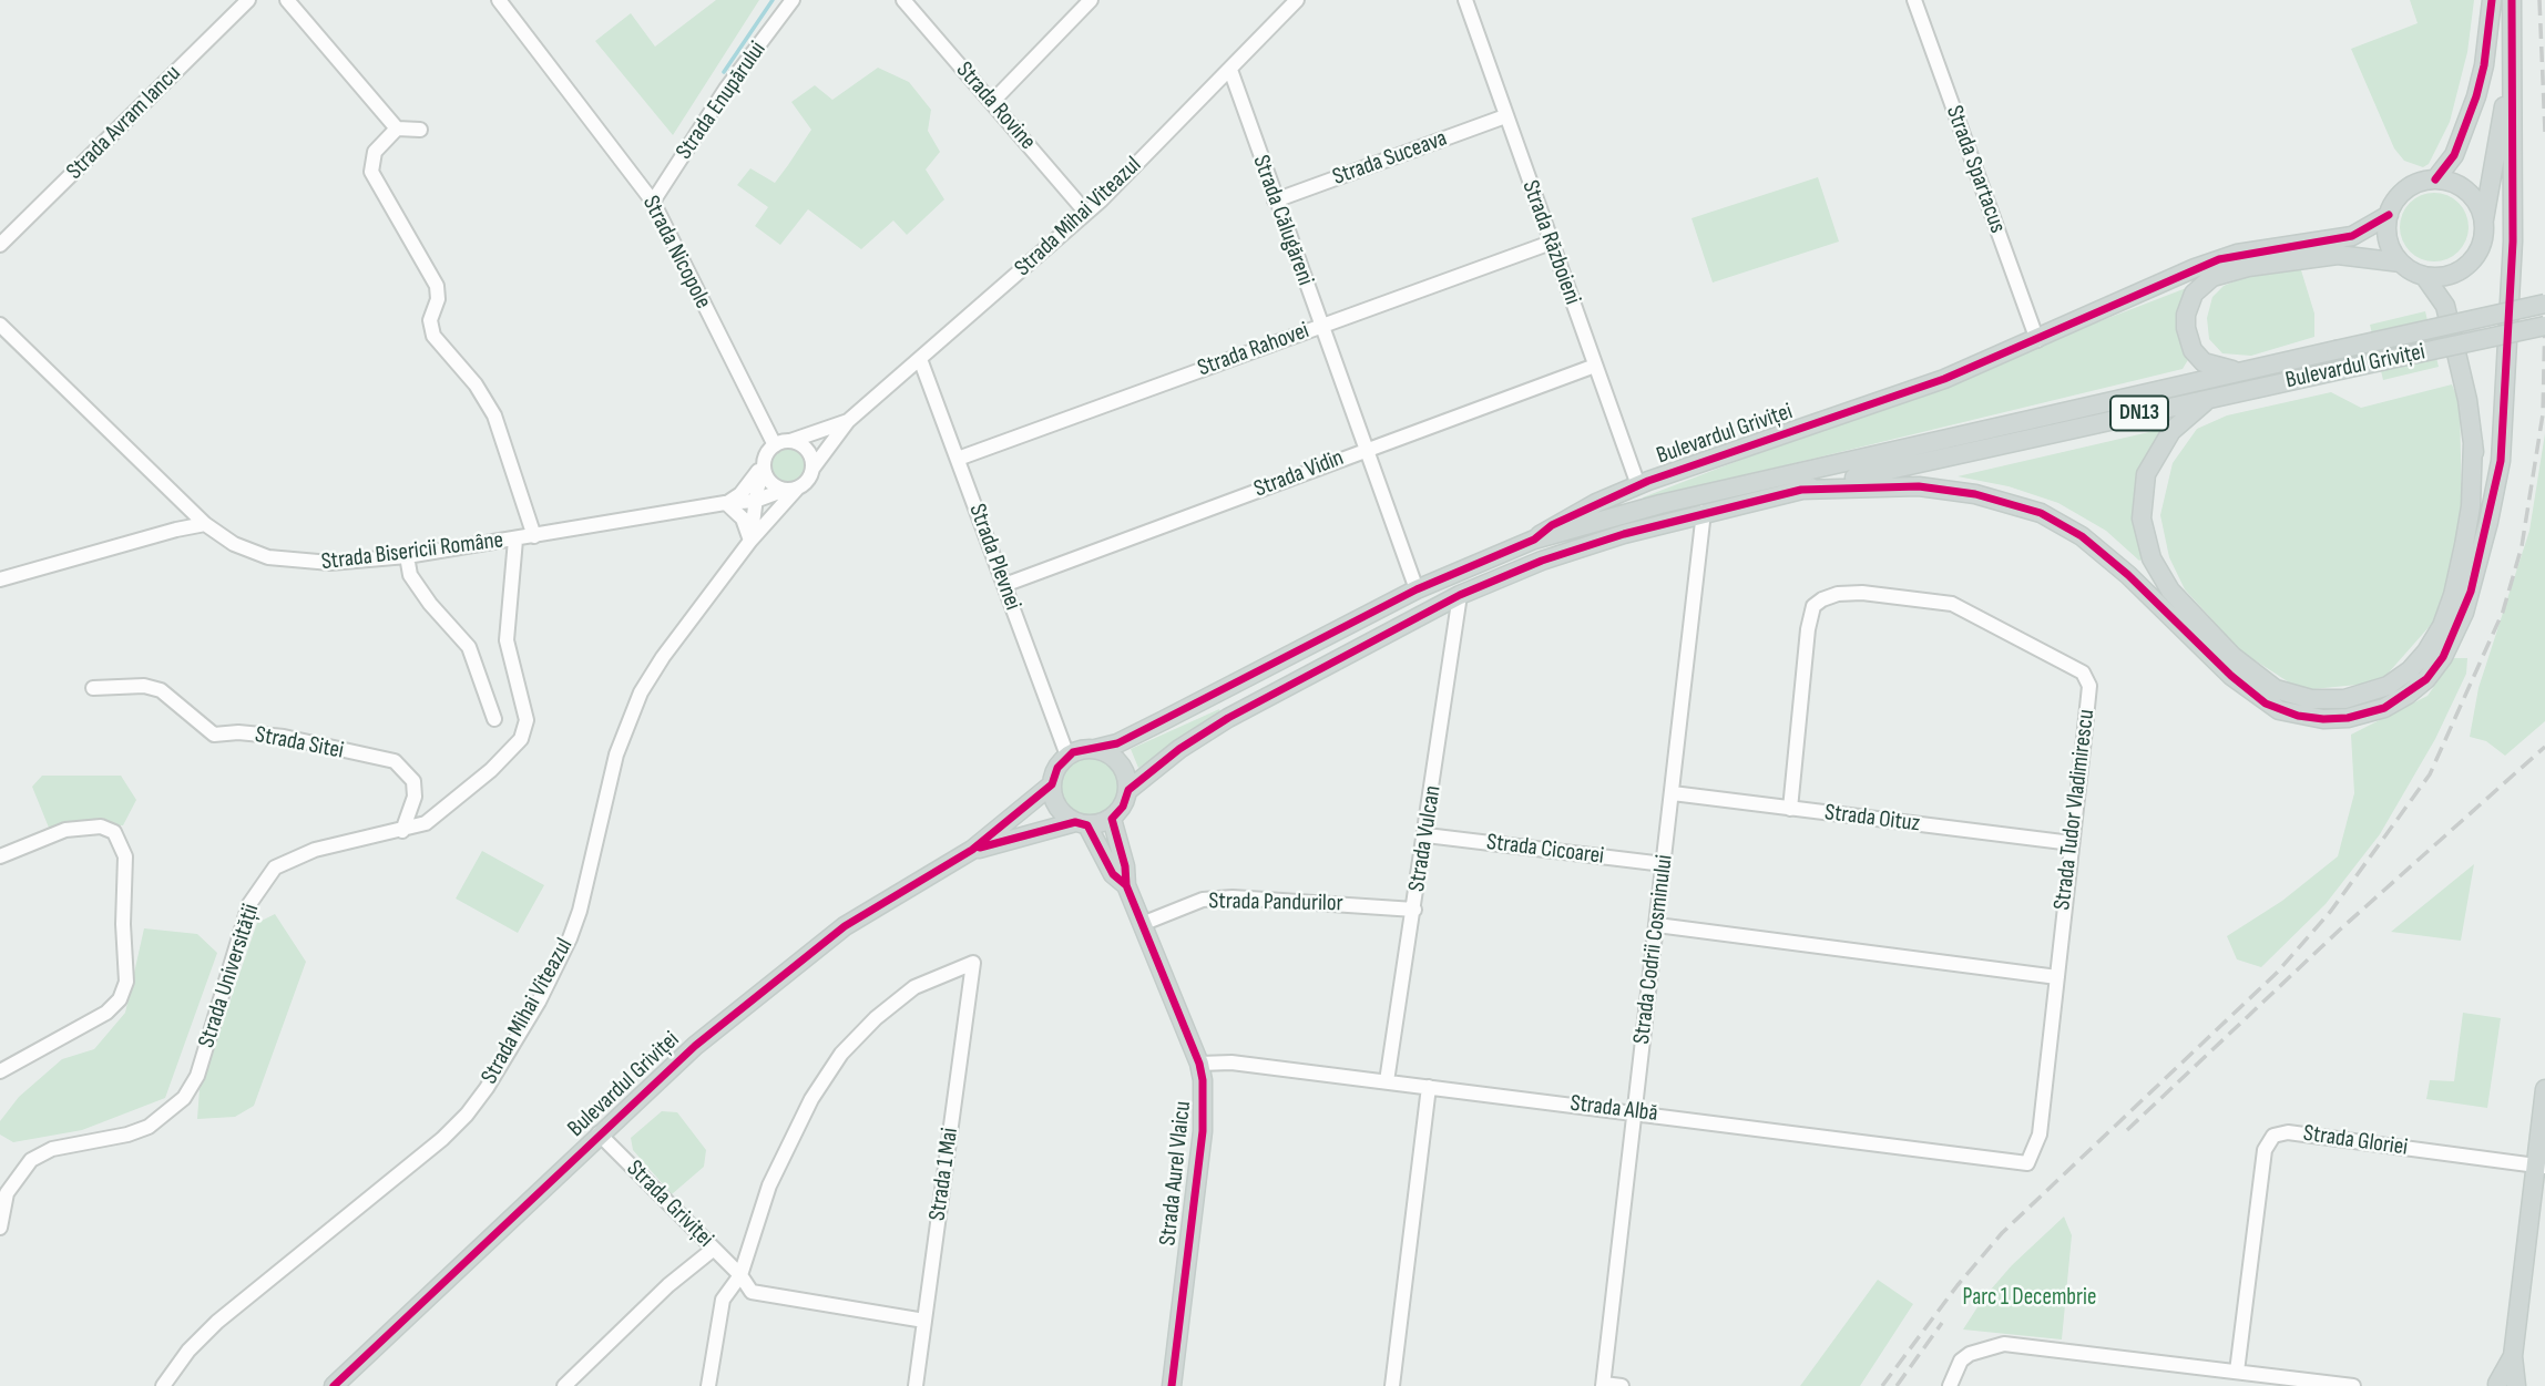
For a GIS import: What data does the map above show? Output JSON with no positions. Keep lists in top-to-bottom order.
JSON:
{
  "streets": {
    "main road": ["Bulevardul Griviței", "DN13", "Strada Aurel Vlaicu"],
    "street": [
      "Strada Enupărului",
      "Strada Rovine",
      "Strada Avram Iancu",
      "Strada Suceava",
      "Strada Spartacus",
      "Strada Mihai Viteazul",
      "Strada Călugăreni",
      "Strada Războieni",
      "Strada Nicopole",
      "Strada Rahovei",
      "Strada Vidin",
      "Strada Bisericii Române",
      "Strada Plevnei",
      "Strada Sitei",
      "Strada Tudor Vladimirescu",
      "Strada Oituz",
      "Strada Vulcan",
      "Strada Cicoarei",
      "Strada Pandurilor",
      "Strada Codrii Cosminului",
      "Strada Universității",
      "Strada Albă",
      "Strada Gloriei",
      "Strada 1 Mai",
      "Strada Griviței"
    ]
  },
  "crossings": [
    ["Strada Enupărului", "Strada Nicopole"],
    ["Strada Rovine", "Strada Mihai Viteazul"],
    ["Strada Suceava", "Strada Călugăreni"],
    ["Strada Suceava", "Strada Războieni"],
    ["Strada Spartacus", "Bulevardul Griviței"],
    ["Strada Mihai Viteazul", "Strada Călugăreni"],
    ["Strada Mihai Viteazul", "Strada Nicopole"],
    ["Strada Mihai Viteazul", "Strada Bisericii Române"],
    ["Strada Mihai Viteazul", "Strada Plevnei"],
    ["Strada Călugăreni", "Strada Rahovei"],
    ["Strada Călugăreni", "Bulevardul Griviței"],
    ["Strada Călugăreni", "Strada Vidin"],
    ["Strada Războieni", "Strada Rahovei"],
    ["Strada Războieni", "Bulevardul Griviței"],
    ["Strada Războieni", "Strada Vidin"],
    ["Strada Nicopole", "Strada Bisericii Române"],
    ["Strada Rahovei", "Strada Plevnei"],
    ["Bulevardul Griviței", "Strada Plevnei"],
    ["Bulevardul Griviței", "Strada Vulcan"],
    ["Bulevardul Griviței", "Strada Codrii Cosminului"],
    ["Bulevardul Griviței", "Strada Aurel Vlaicu"],
    ["Bulevardul Griviței", "Strada Griviței"],
    ["Strada Vidin", "Strada Plevnei"],
    ["Strada Bisericii Române", "Strada Universității"],
    ["Strada Plevnei", "Strada Aurel Vlaicu"],
    ["Strada Sitei", "Strada Universității"],
    ["Strada Tudor Vladimirescu", "Strada Oituz"],
    ["Strada Tudor Vladimirescu", "Strada Albă"],
    ["Strada Oituz", "Strada Codrii Cosminului"],
    ["Strada Vulcan", "Strada Cicoarei"],
    ["Strada Vulcan", "Strada Pandurilor"],
    ["Strada Vulcan", "Strada Albă"],
    ["Strada Cicoarei", "Strada Codrii Cosminului"],
    ["Strada Pandurilor", "Strada Aurel Vlaicu"],
    ["Strada Codrii Cosminului", "Strada Albă"],
    ["Strada Albă", "Strada Aurel Vlaicu"],
    ["Strada 1 Mai", "Strada Griviței"]
  ],
  "parks": ["Parc 1 Decembrie"]
}
